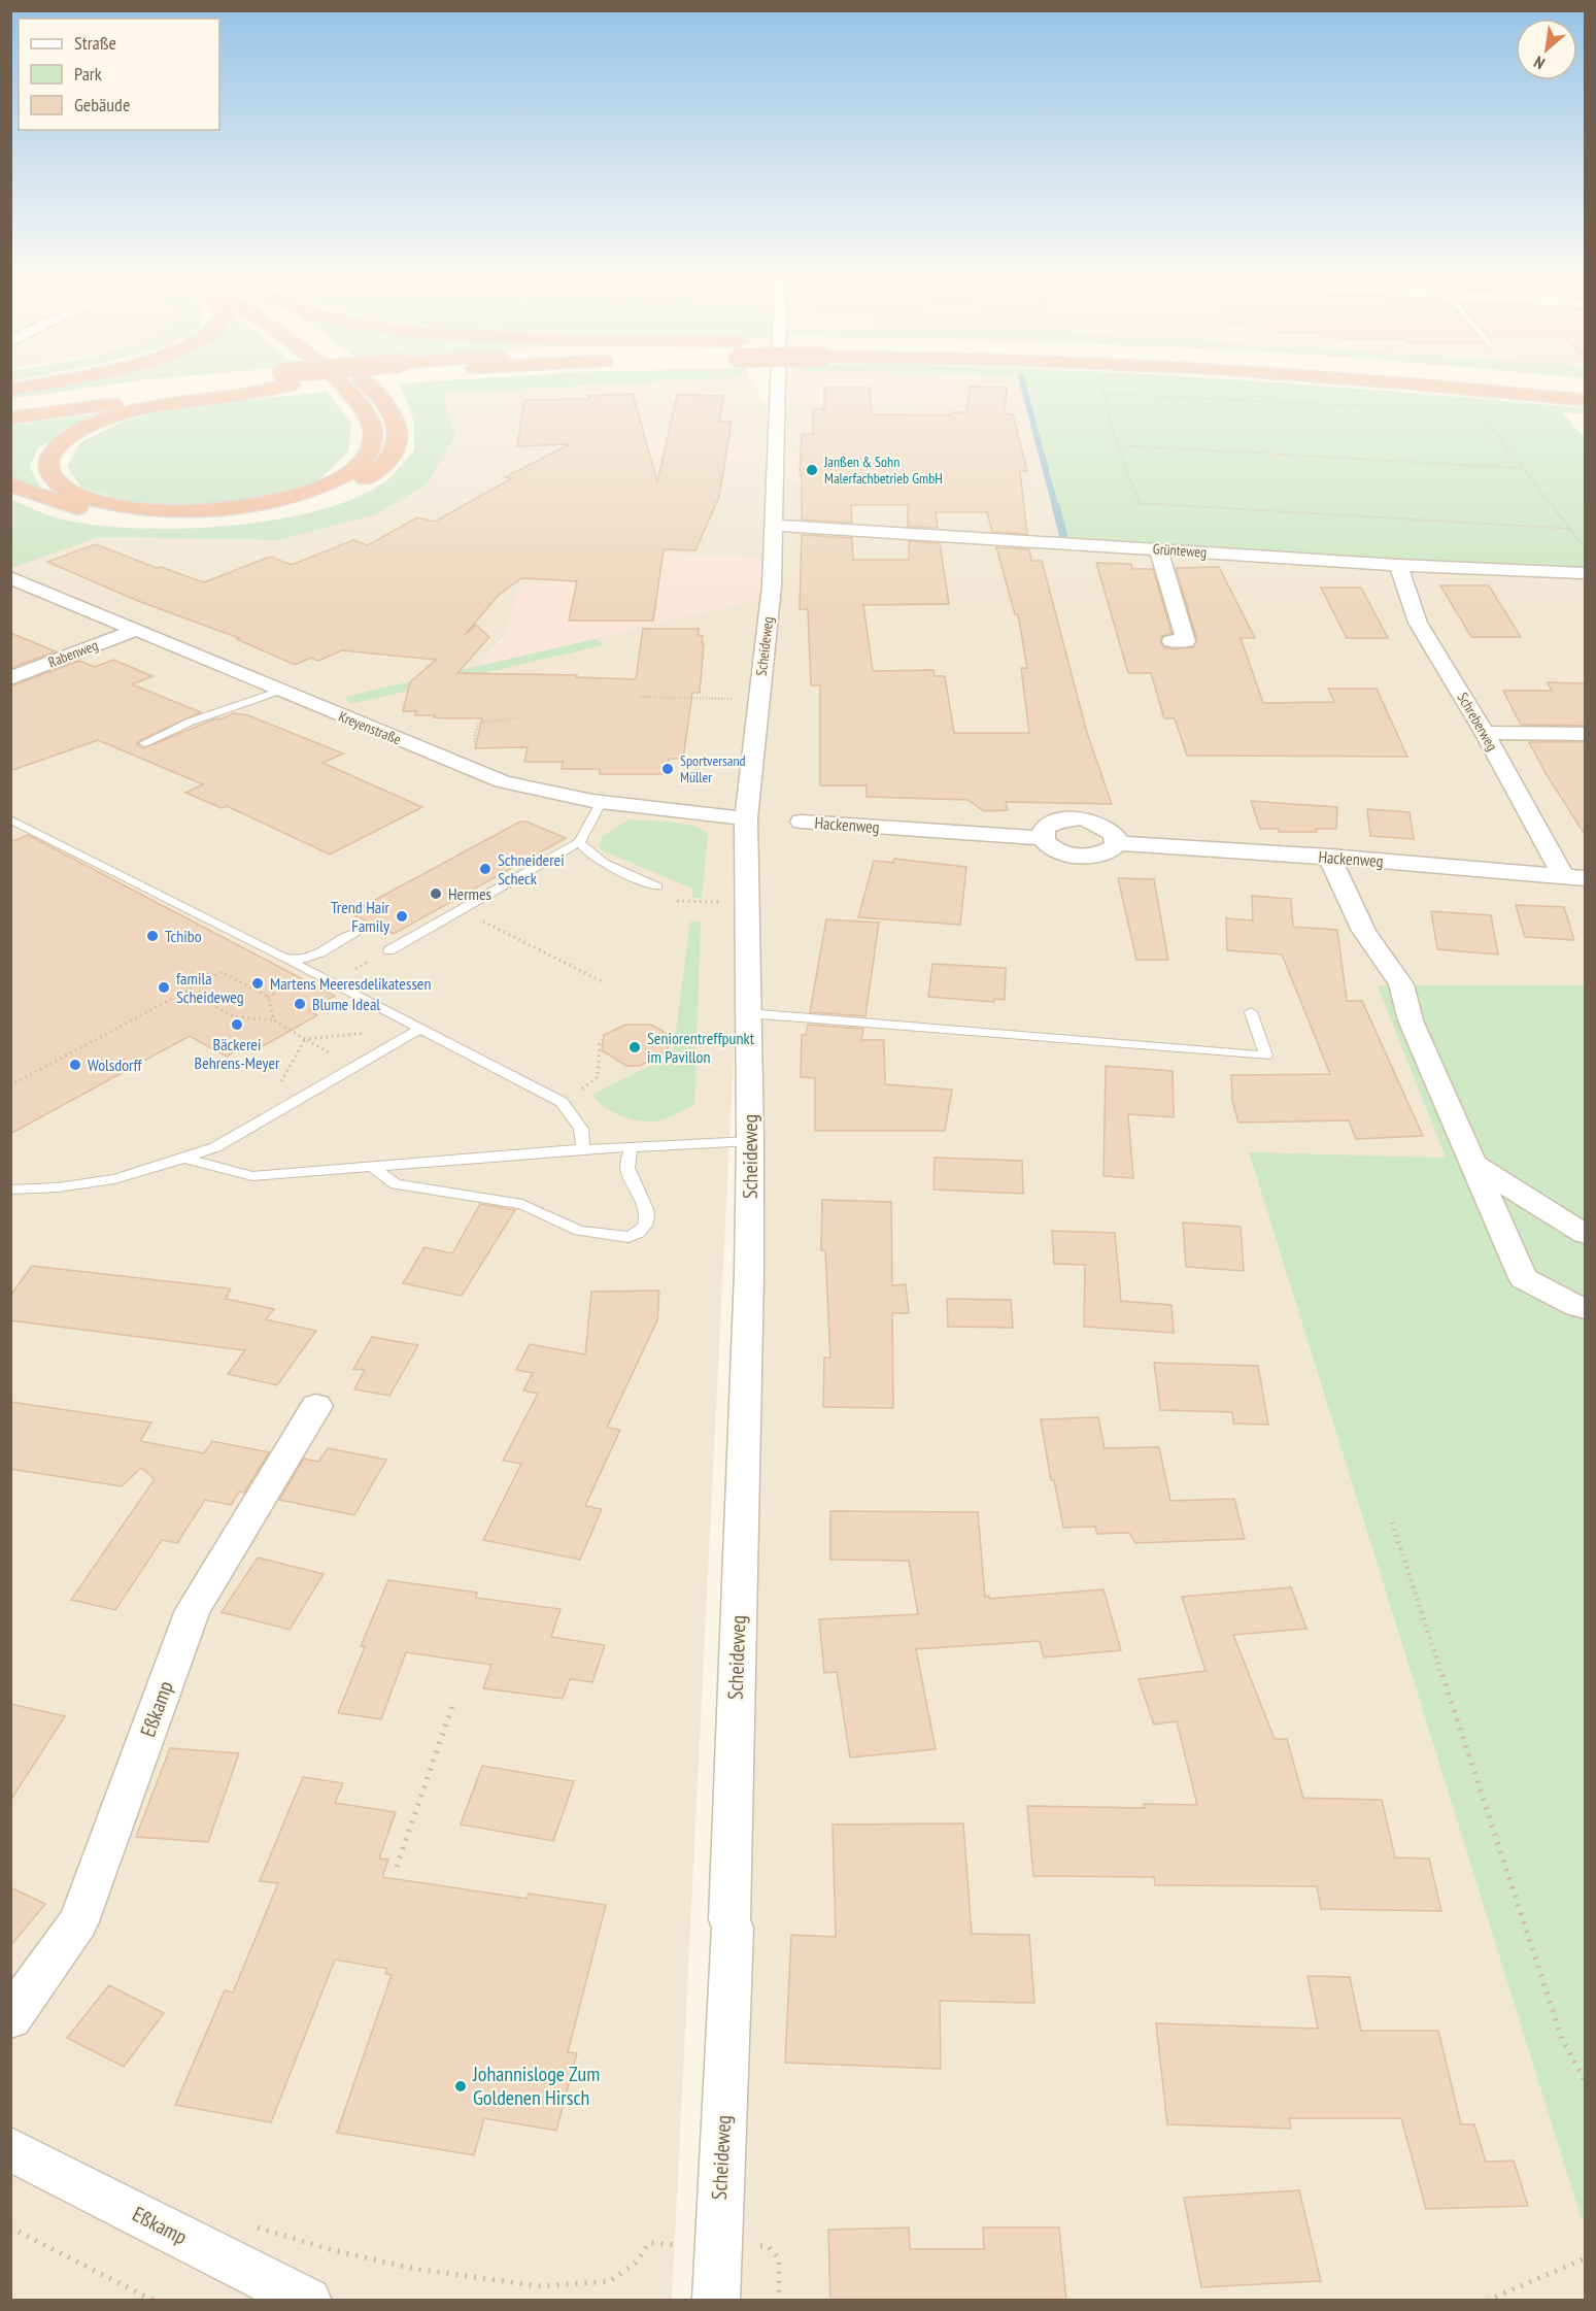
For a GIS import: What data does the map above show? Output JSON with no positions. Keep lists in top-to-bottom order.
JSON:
{
  "streets": {
    "street": [
      "Grünteweg",
      "Scheideweg",
      "Rabenweg",
      "Schreberweg",
      "Kreyenstraße",
      "Hackenweg",
      "Eßkamp"
    ]
  },
  "crossings": [
    ["Grünteweg", "Scheideweg"],
    ["Grünteweg", "Schreberweg"],
    ["Scheideweg", "Kreyenstraße"],
    ["Rabenweg", "Kreyenstraße"],
    ["Schreberweg", "Hackenweg"]
  ],
  "places": [
    "Janßen & Sohn Malerfachbetrieb GmbH",
    "Sportversand Müller",
    "Schneiderei Scheck",
    "Hermes",
    "Trend Hair Family",
    "Tchibo",
    "Martens Meeresdelikatessen",
    "famila Scheideweg",
    "Blume Ideal",
    "Bäckerei Behrens-Meyer",
    "Seniorentreffpunkt im Pavillon",
    "Wolsdorff",
    "Johannisloge Zum Goldenen Hirsch"
  ],
  "legend": ["Straße", "Park", "Gebäude"],
  "north": "bottom left"
}
